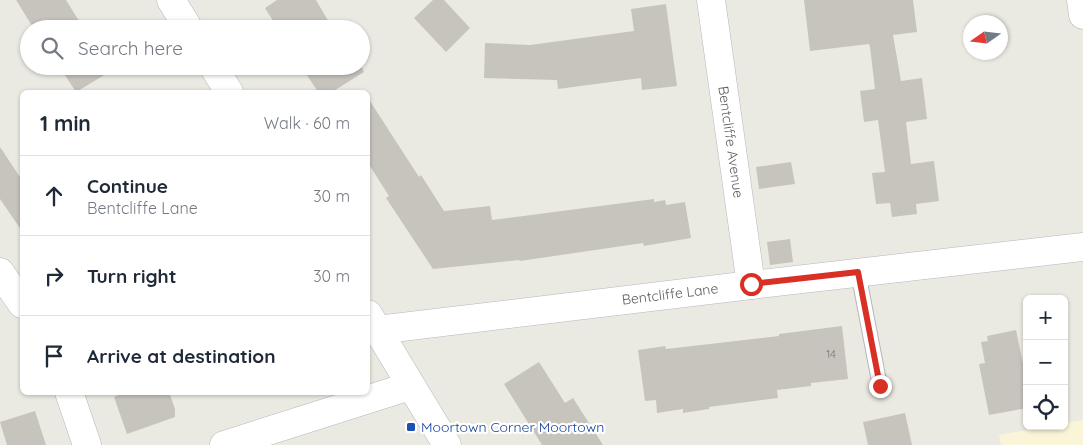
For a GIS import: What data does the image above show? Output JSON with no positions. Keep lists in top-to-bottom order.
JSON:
{
  "streets": {
    "street": ["Bentcliffe Avenue", "Bentcliffe Lane"]
  },
  "crossings": [
    ["Bentcliffe Avenue", "Bentcliffe Lane"]
  ],
  "places": {
    "transit": ["Moortown Corner Moortown"]
  },
  "house_numbers": ["14"],
  "north": "left",
  "page": {
    "search": "Search here",
    "heading": ["1 min", "Walk · 60 m"],
    "list": [
      ["Continue", "Bentcliffe Lane", "30 m"],
      ["Turn right", "30 m"],
      "Arrive at destination"
    ],
    "map_buttons": ["+", "−"]
  }
}
